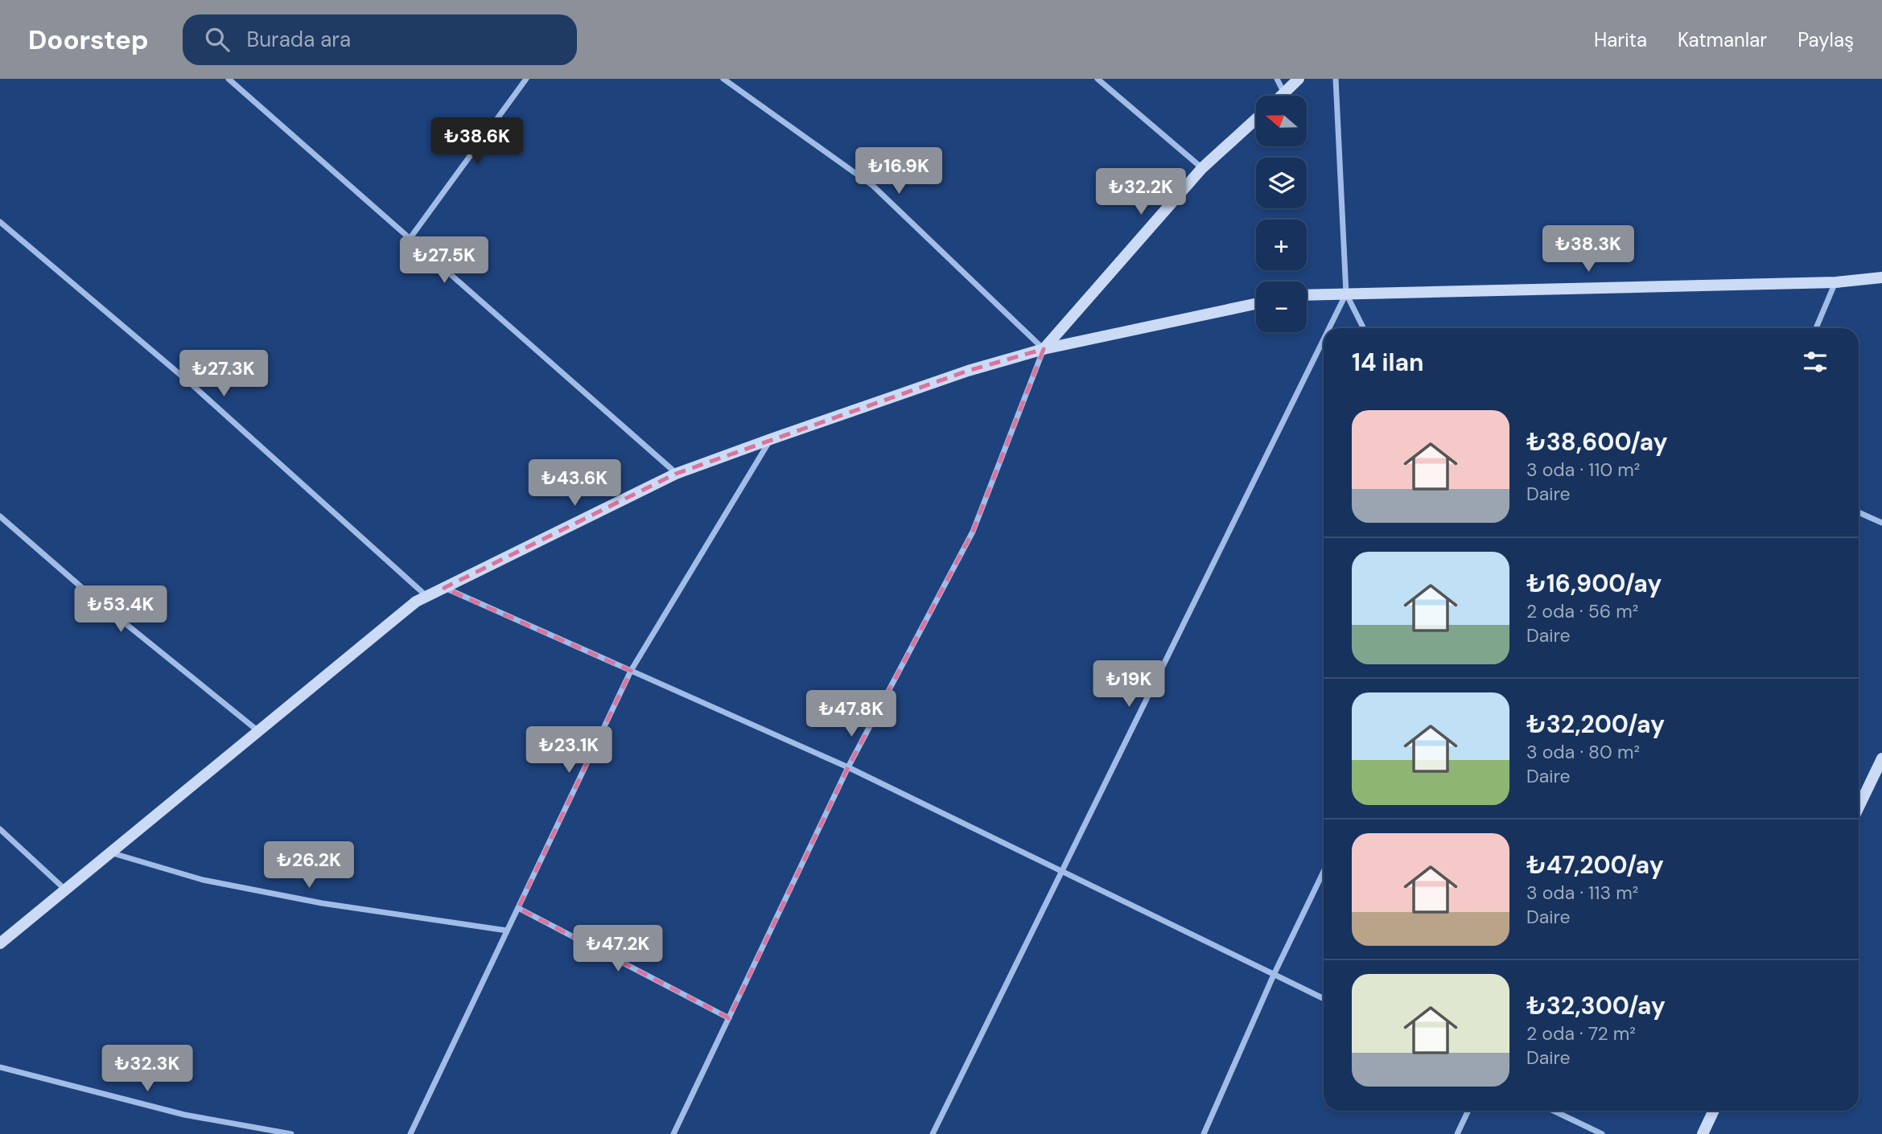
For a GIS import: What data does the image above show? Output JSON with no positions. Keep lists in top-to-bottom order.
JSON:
{
  "north": "left",
  "page": {
    "header": "Doorstep",
    "search": "Burada ara",
    "nav": ["Harita", "Katmanlar", "Paylaş"],
    "map_buttons": ["+", "−"],
    "price": [
      "₺38.6K",
      "₺16.9K",
      "₺32.2K",
      "₺38.3K",
      "₺27.5K",
      "₺27.3K",
      "₺43.6K",
      "₺53.4K",
      "₺19K",
      "₺47.8K",
      "₺23.1K",
      "₺26.2K",
      "₺47.2K",
      "₺32.3K"
    ],
    "heading": "14 ilan",
    "list": [
      {
        "name": "₺38,600/ay",
        "note": "3 oda · 110 m² · Daire"
      },
      {
        "name": "₺16,900/ay",
        "note": "2 oda · 56 m² · Daire"
      },
      {
        "name": "₺32,200/ay",
        "note": "3 oda · 80 m² · Daire"
      },
      {
        "name": "₺47,200/ay",
        "note": "3 oda · 113 m² · Daire"
      },
      {
        "name": "₺32,300/ay",
        "note": "2 oda · 72 m² · Daire"
      }
    ]
  }
}
